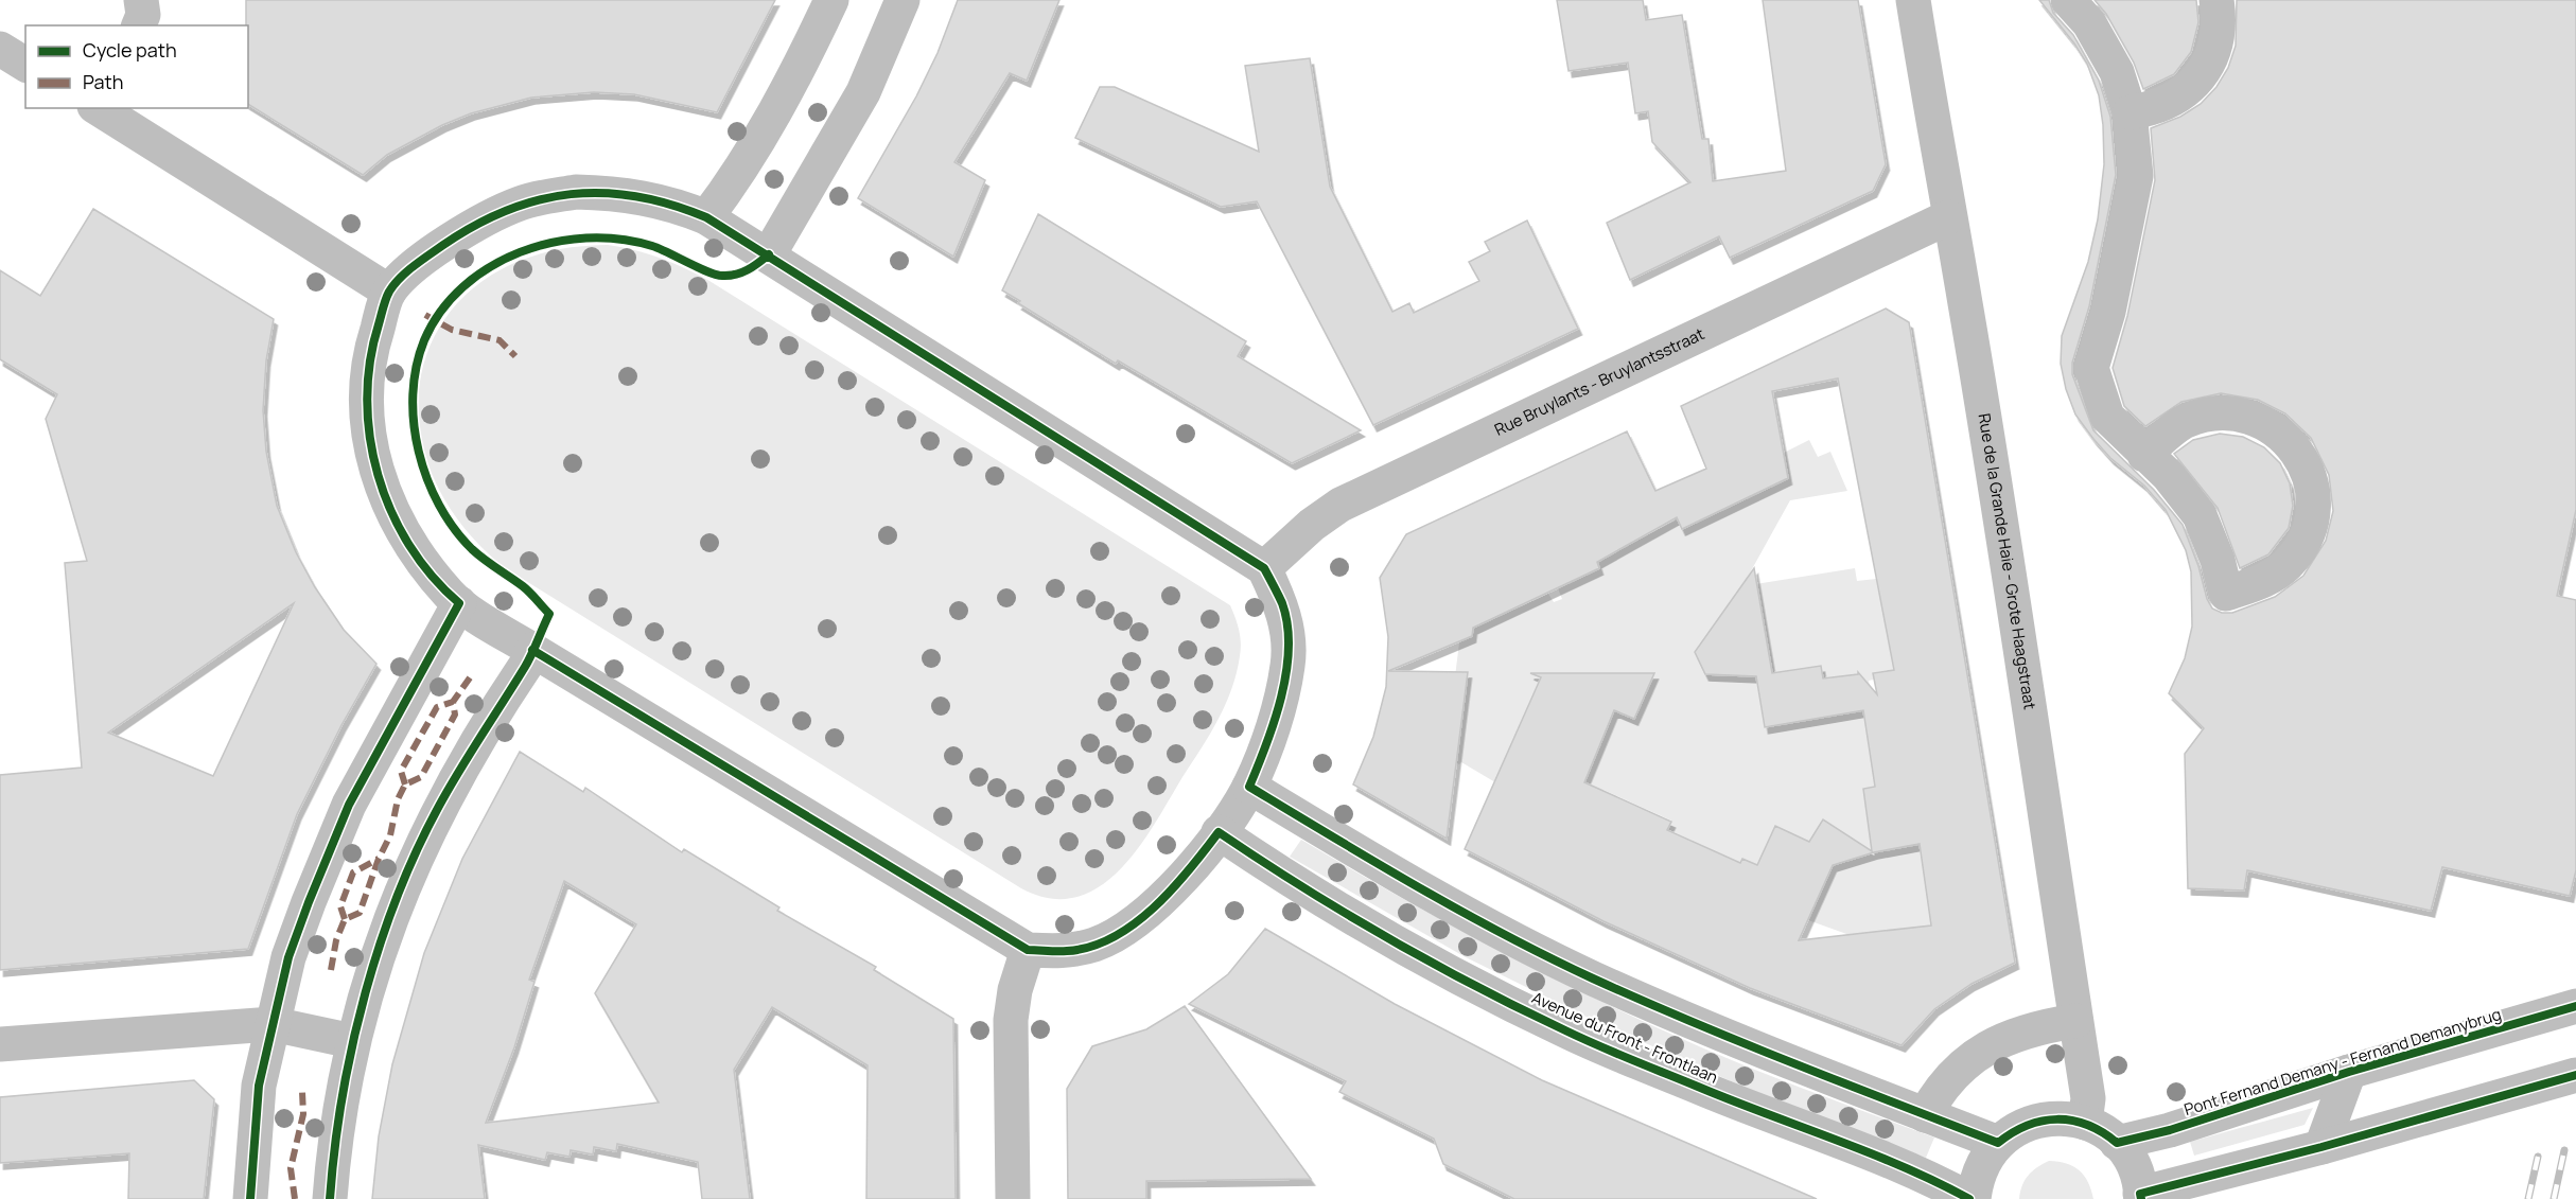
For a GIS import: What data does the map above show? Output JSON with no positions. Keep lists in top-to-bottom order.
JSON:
{
  "streets": {
    "street": [
      "Rue Bruylants - Bruylantsstraat",
      "Rue de la Grande Haie - Grote Haagstraat",
      "Avenue du Front - Frontlaan",
      "Pont Fernand Demany - Fernand Demanybrug"
    ]
  },
  "crossings": [
    ["Rue Bruylants - Bruylantsstraat", "Rue de la Grande Haie - Grote Haagstraat"]
  ],
  "legend": ["Cycle path", "Path"]
}
